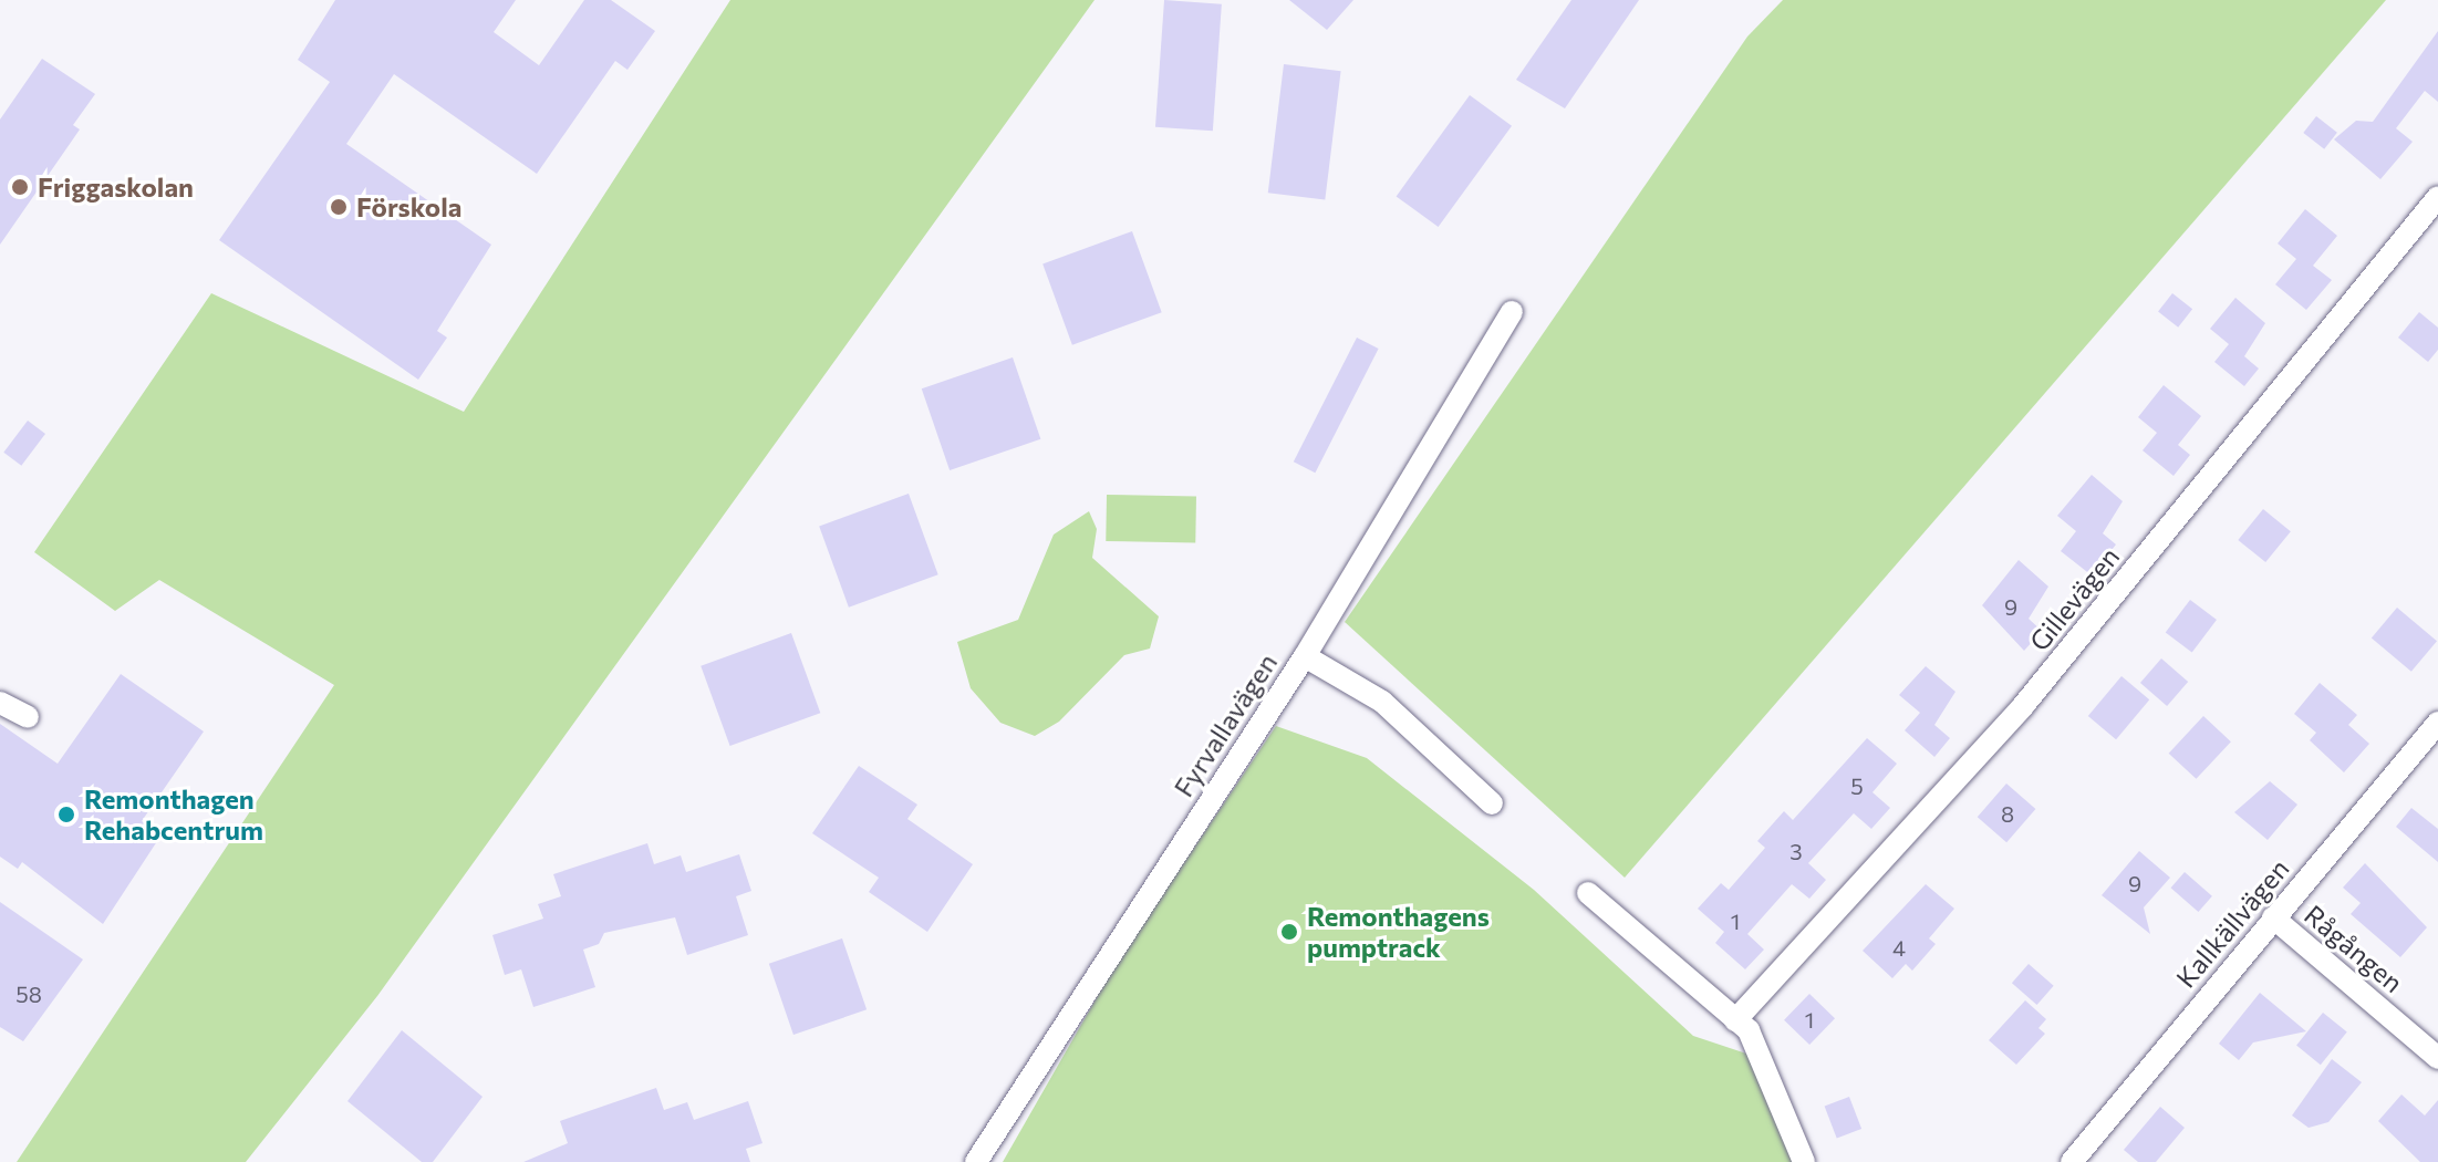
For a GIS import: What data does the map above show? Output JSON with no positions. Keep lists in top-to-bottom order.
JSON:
{
  "streets": {
    "street": [
      "Gillevägen",
      "Fyrvallavägen",
      "Kallkällvägen",
      "Rågången"
    ]
  },
  "crossings": [
    ["Kallkällvägen", "Rågången"]
  ],
  "places": [
    "Friggaskolan",
    "Förskola",
    "Remonthagen Rehabcentrum",
    "Remonthagens pumptrack"
  ],
  "house_numbers": [
    "9",
    "5",
    "8",
    "3",
    "9",
    "1",
    "4",
    "58",
    "1"
  ]
}
